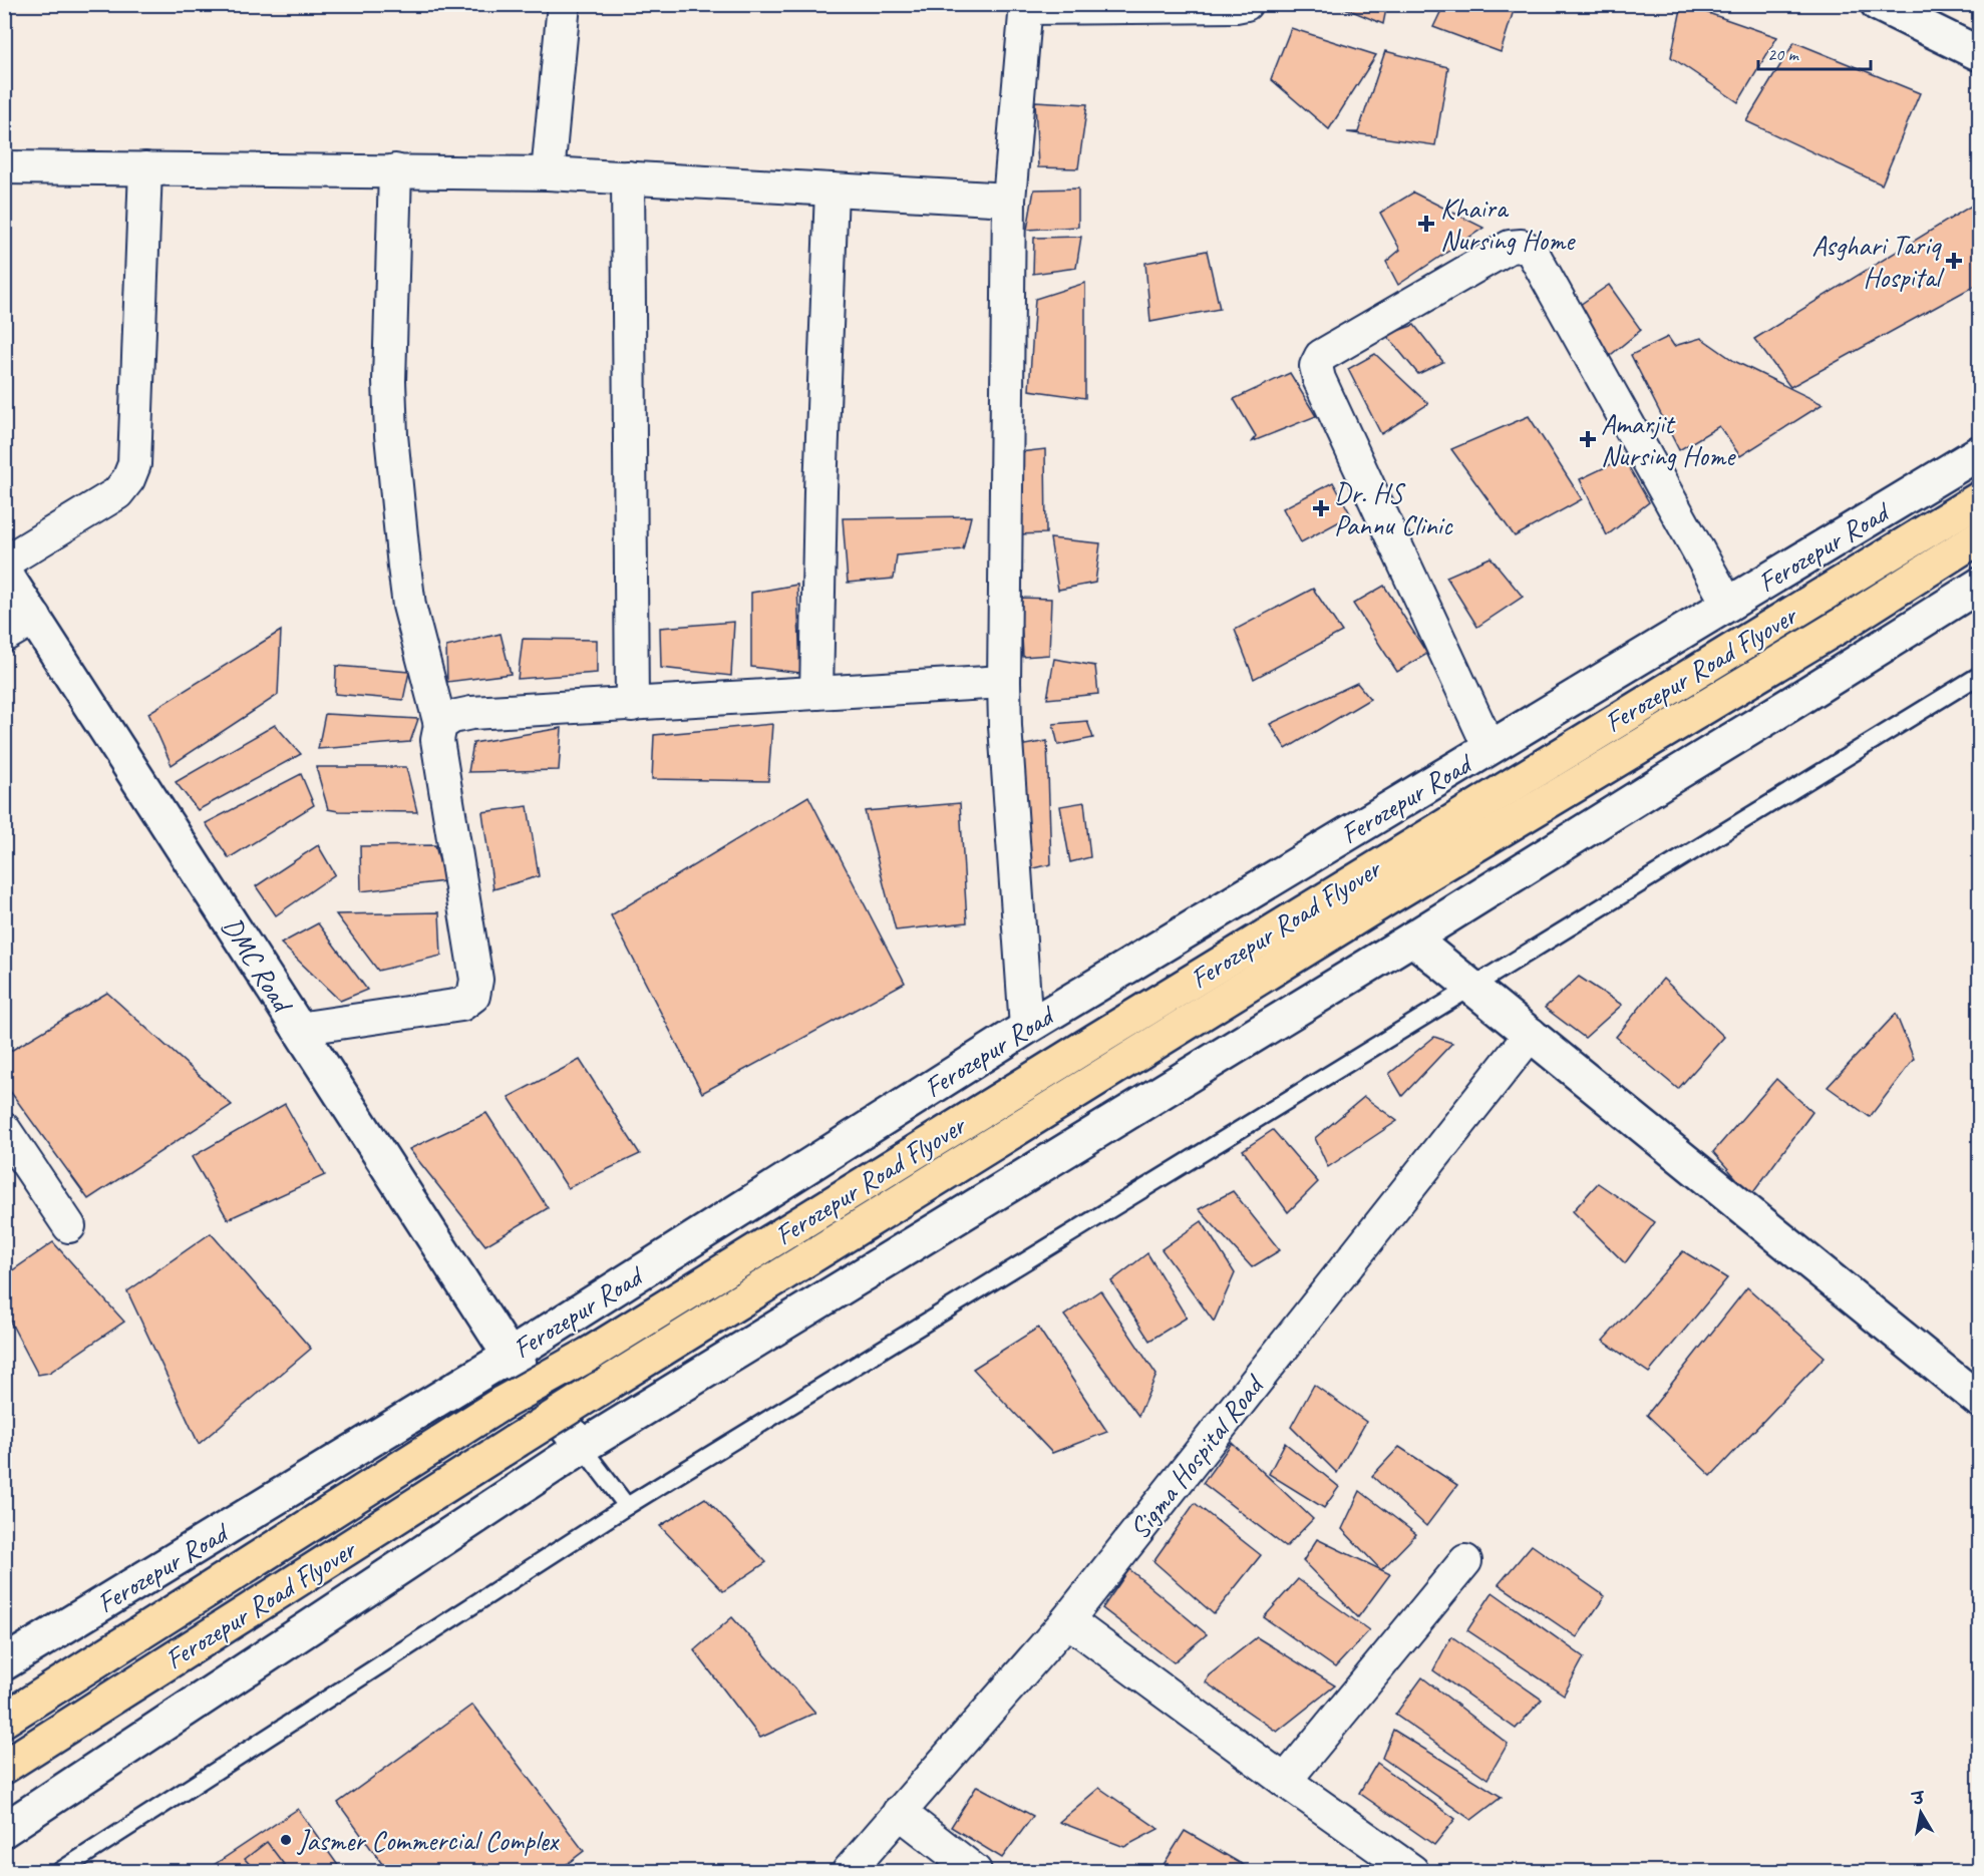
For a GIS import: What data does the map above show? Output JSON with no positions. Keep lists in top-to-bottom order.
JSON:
{
  "streets": {
    "main road": ["Ferozepur Road", "Ferozepur Road Flyover", "DMC Road"],
    "street": ["Sigma Hospital Road"]
  },
  "crossings": [
    ["Ferozepur Road", "Ferozepur Road Flyover"],
    ["Ferozepur Road", "DMC Road"]
  ],
  "places": {
    "health": [
      "Khaira Nursing Home",
      "Asghari Tariq Hospital",
      "Amarjit Nursing Home",
      "Dr. HS Pannu Clinic"
    ],
    "other": ["Jasmer Commercial Complex"]
  },
  "scale_bar": "20 m",
  "north": "top"
}
